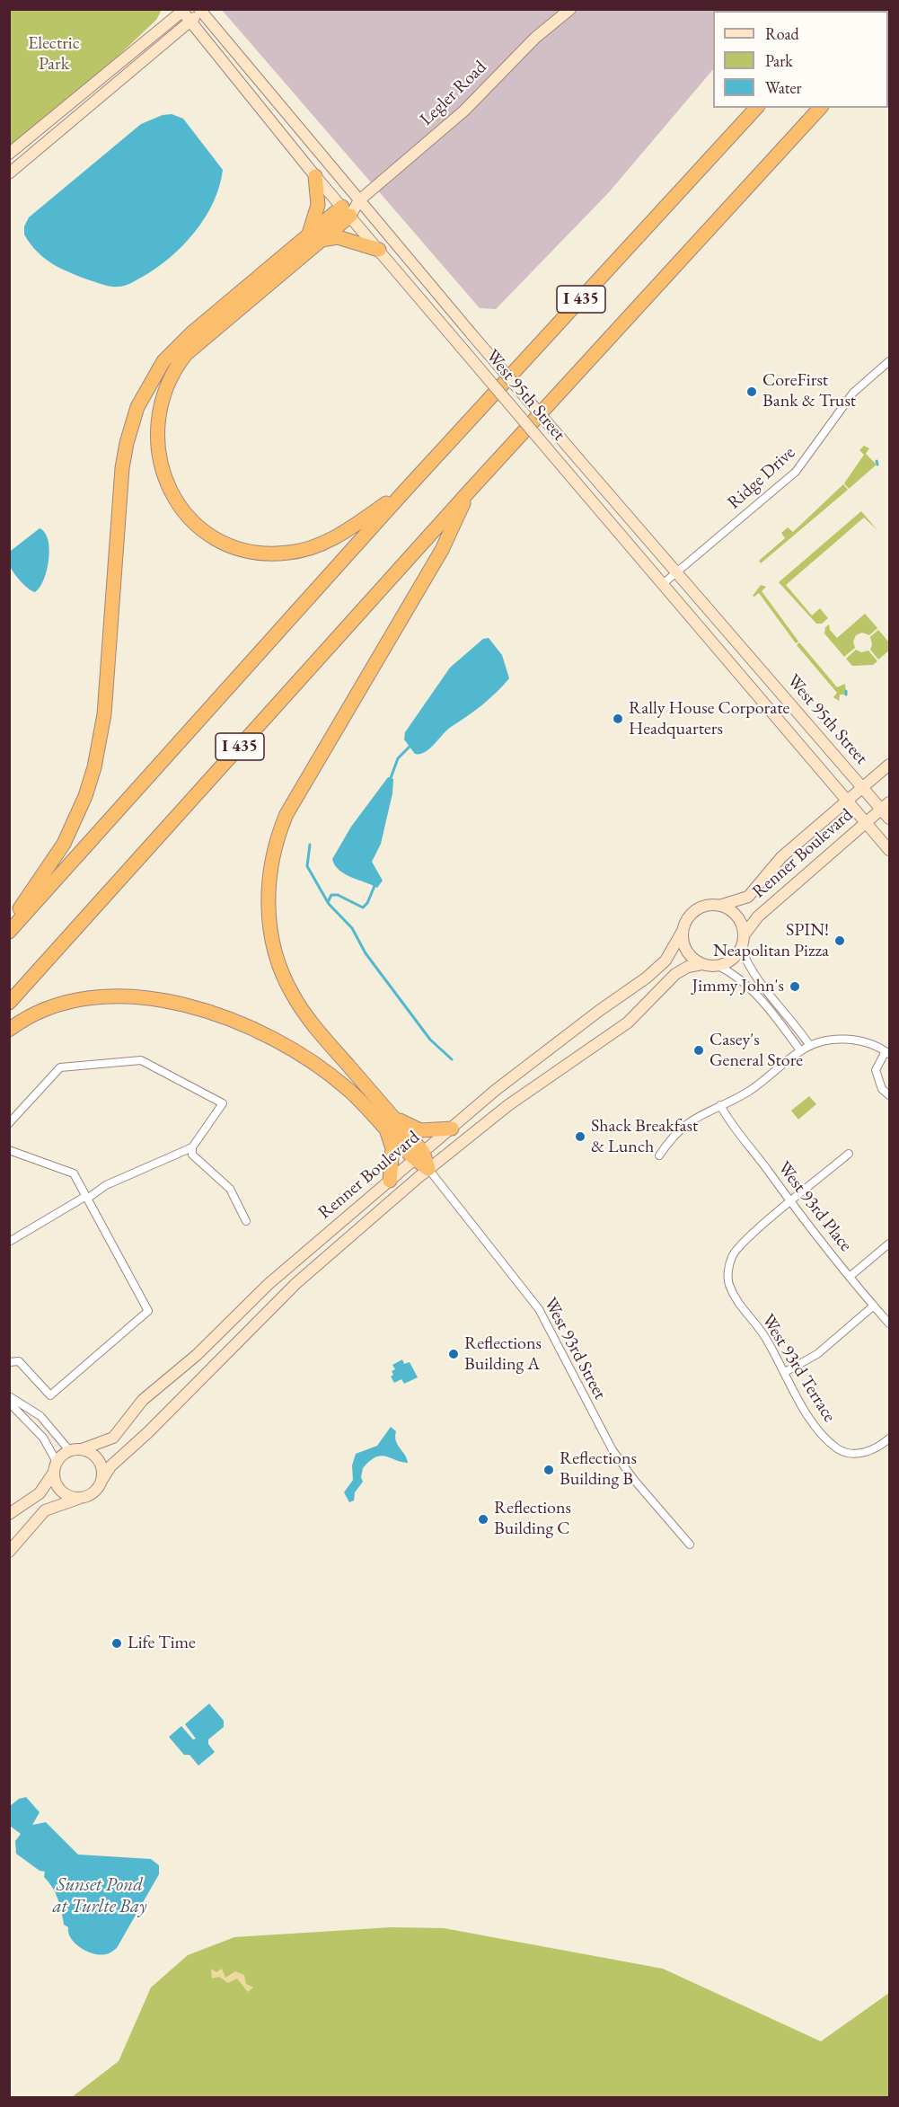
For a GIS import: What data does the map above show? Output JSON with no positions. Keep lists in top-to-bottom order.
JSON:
{
  "streets": {
    "highway": ["I 435"],
    "main road": ["Legler Road", "West 95th Street", "Renner Boulevard"],
    "street": [
      "Ridge Drive",
      "West 93rd Place",
      "West 93rd Street",
      "West 93rd Terrace"
    ]
  },
  "crossings": [
    ["Legler Road", "West 95th Street"],
    ["West 95th Street", "Ridge Drive"],
    ["West 95th Street", "Renner Boulevard"],
    ["Renner Boulevard", "West 93rd Street"],
    ["West 93rd Place", "West 93rd Terrace"]
  ],
  "water": ["Sunset Pond at Turlte Bay"],
  "parks": ["Electric Park"],
  "places": [
    "CoreFirst Bank & Trust",
    "Rally House Corporate Headquarters",
    "SPIN! Neapolitan Pizza",
    "Jimmy John's",
    "Casey's General Store",
    "Shack Breakfast & Lunch",
    "Reflections Building A",
    "Reflections Building B",
    "Reflections Building C",
    "Life Time"
  ],
  "legend": ["Road", "Park", "Water"]
}
